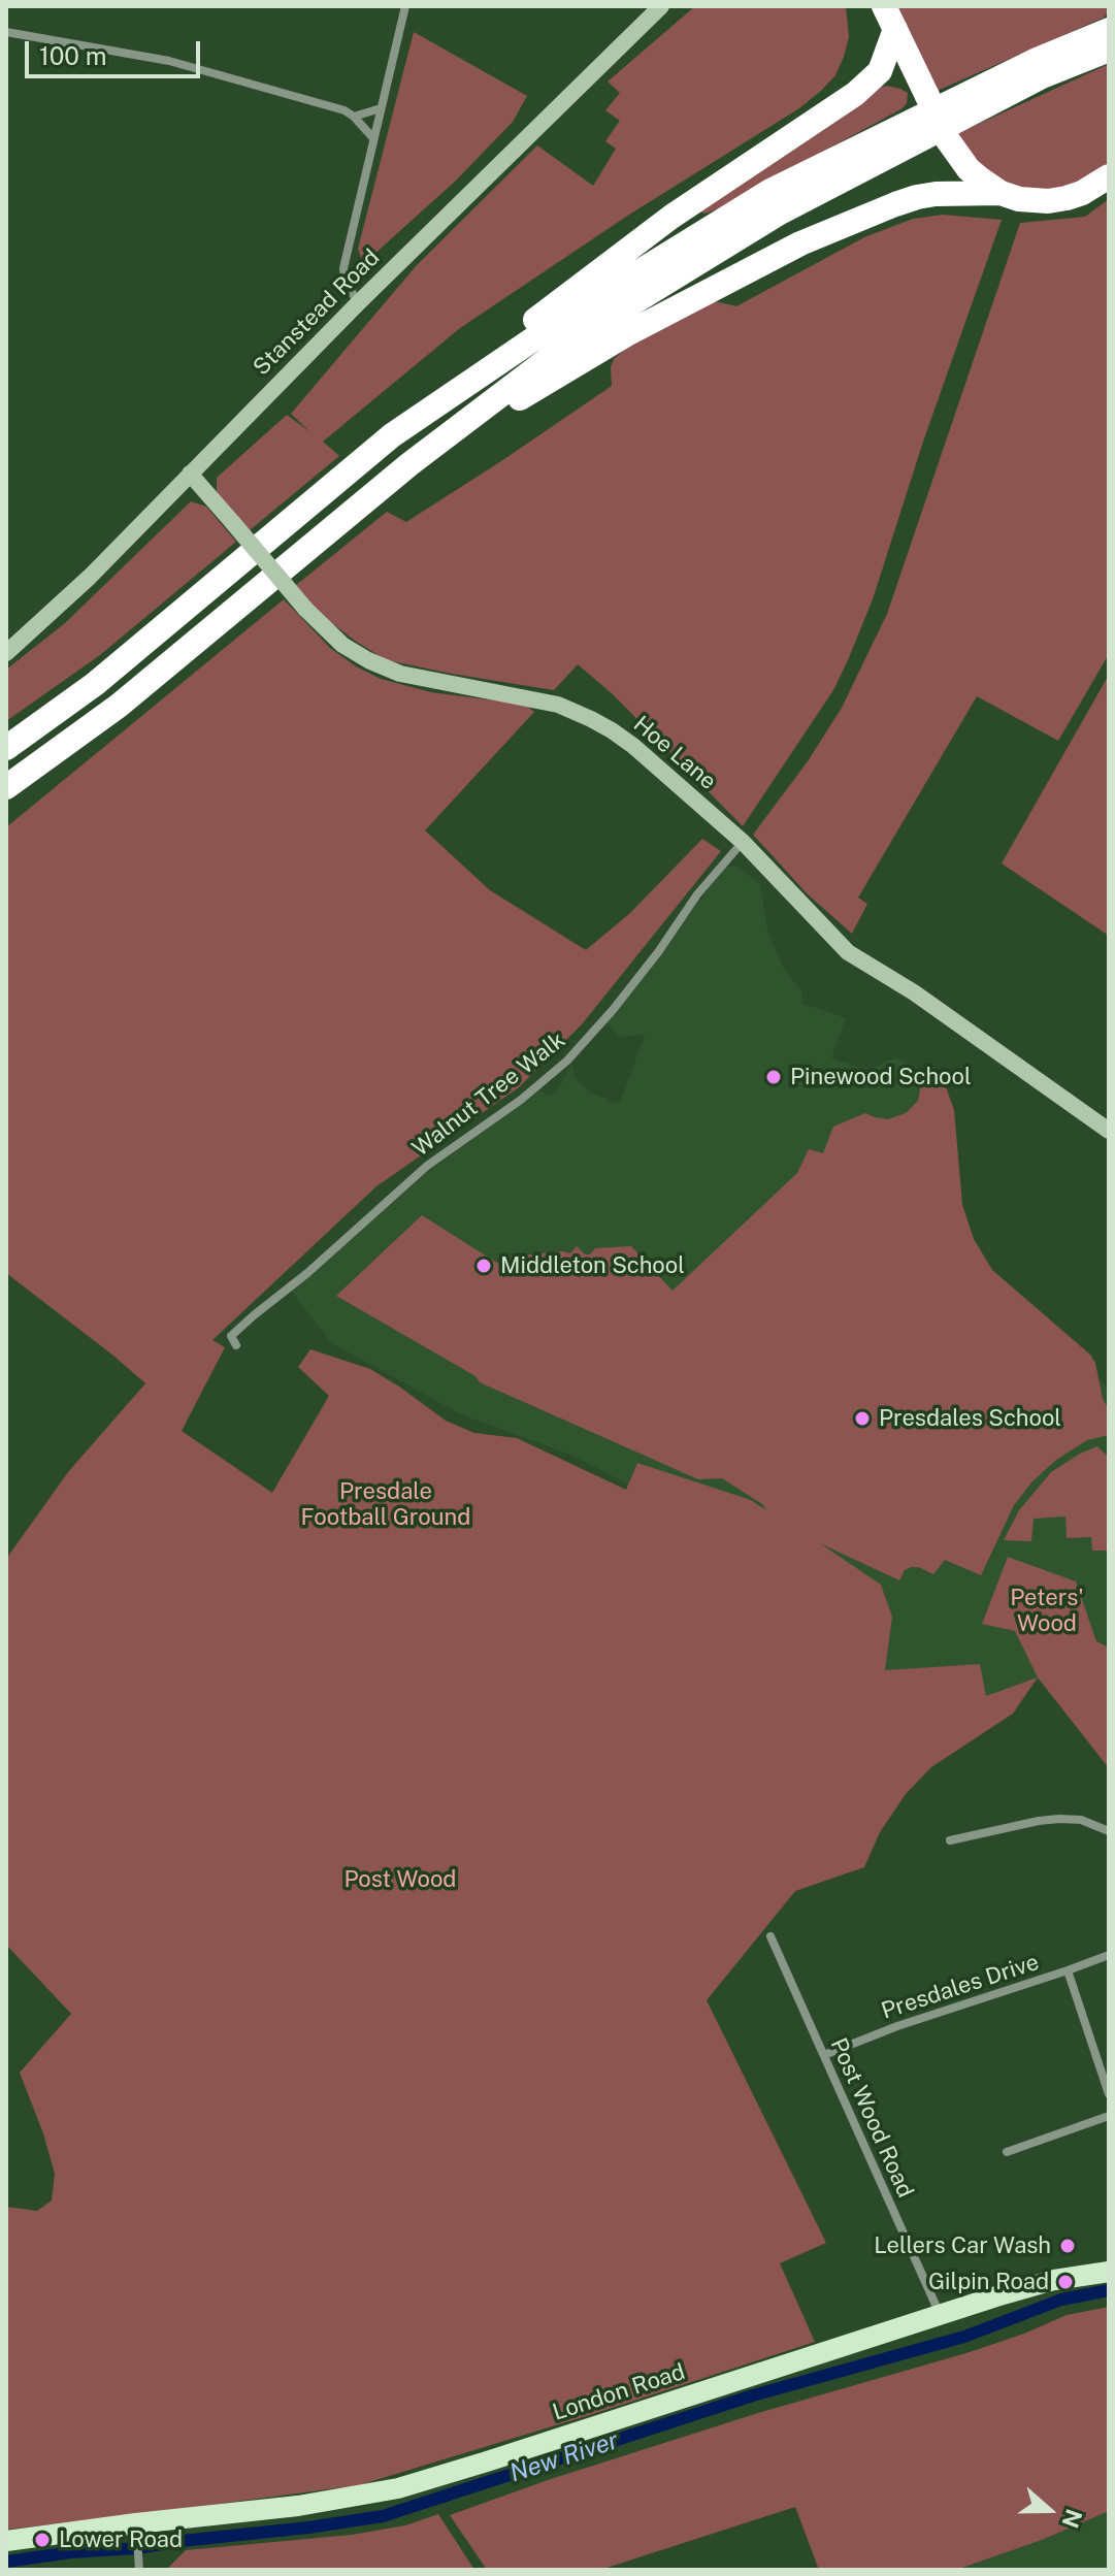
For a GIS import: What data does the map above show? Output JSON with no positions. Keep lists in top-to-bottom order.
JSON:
{
  "streets": {
    "main road": ["London Road"],
    "street": [
      "Stanstead Road",
      "Hoe Lane",
      "Walnut Tree Walk",
      "Presdales Drive",
      "Post Wood Road"
    ]
  },
  "crossings": [
    ["Stanstead Road", "Hoe Lane"],
    ["Hoe Lane", "Walnut Tree Walk"],
    ["Presdales Drive", "Post Wood Road"],
    ["Post Wood Road", "London Road"]
  ],
  "water": ["New River"],
  "parks": ["Presdale Football Ground", "Peters' Wood", "Post Wood"],
  "places": [
    "Pinewood School",
    "Middleton School",
    "Presdales School",
    "Lellers Car Wash",
    "Gilpin Road",
    "Lower Road"
  ],
  "scale_bar": "100 m",
  "north": "right"
}
